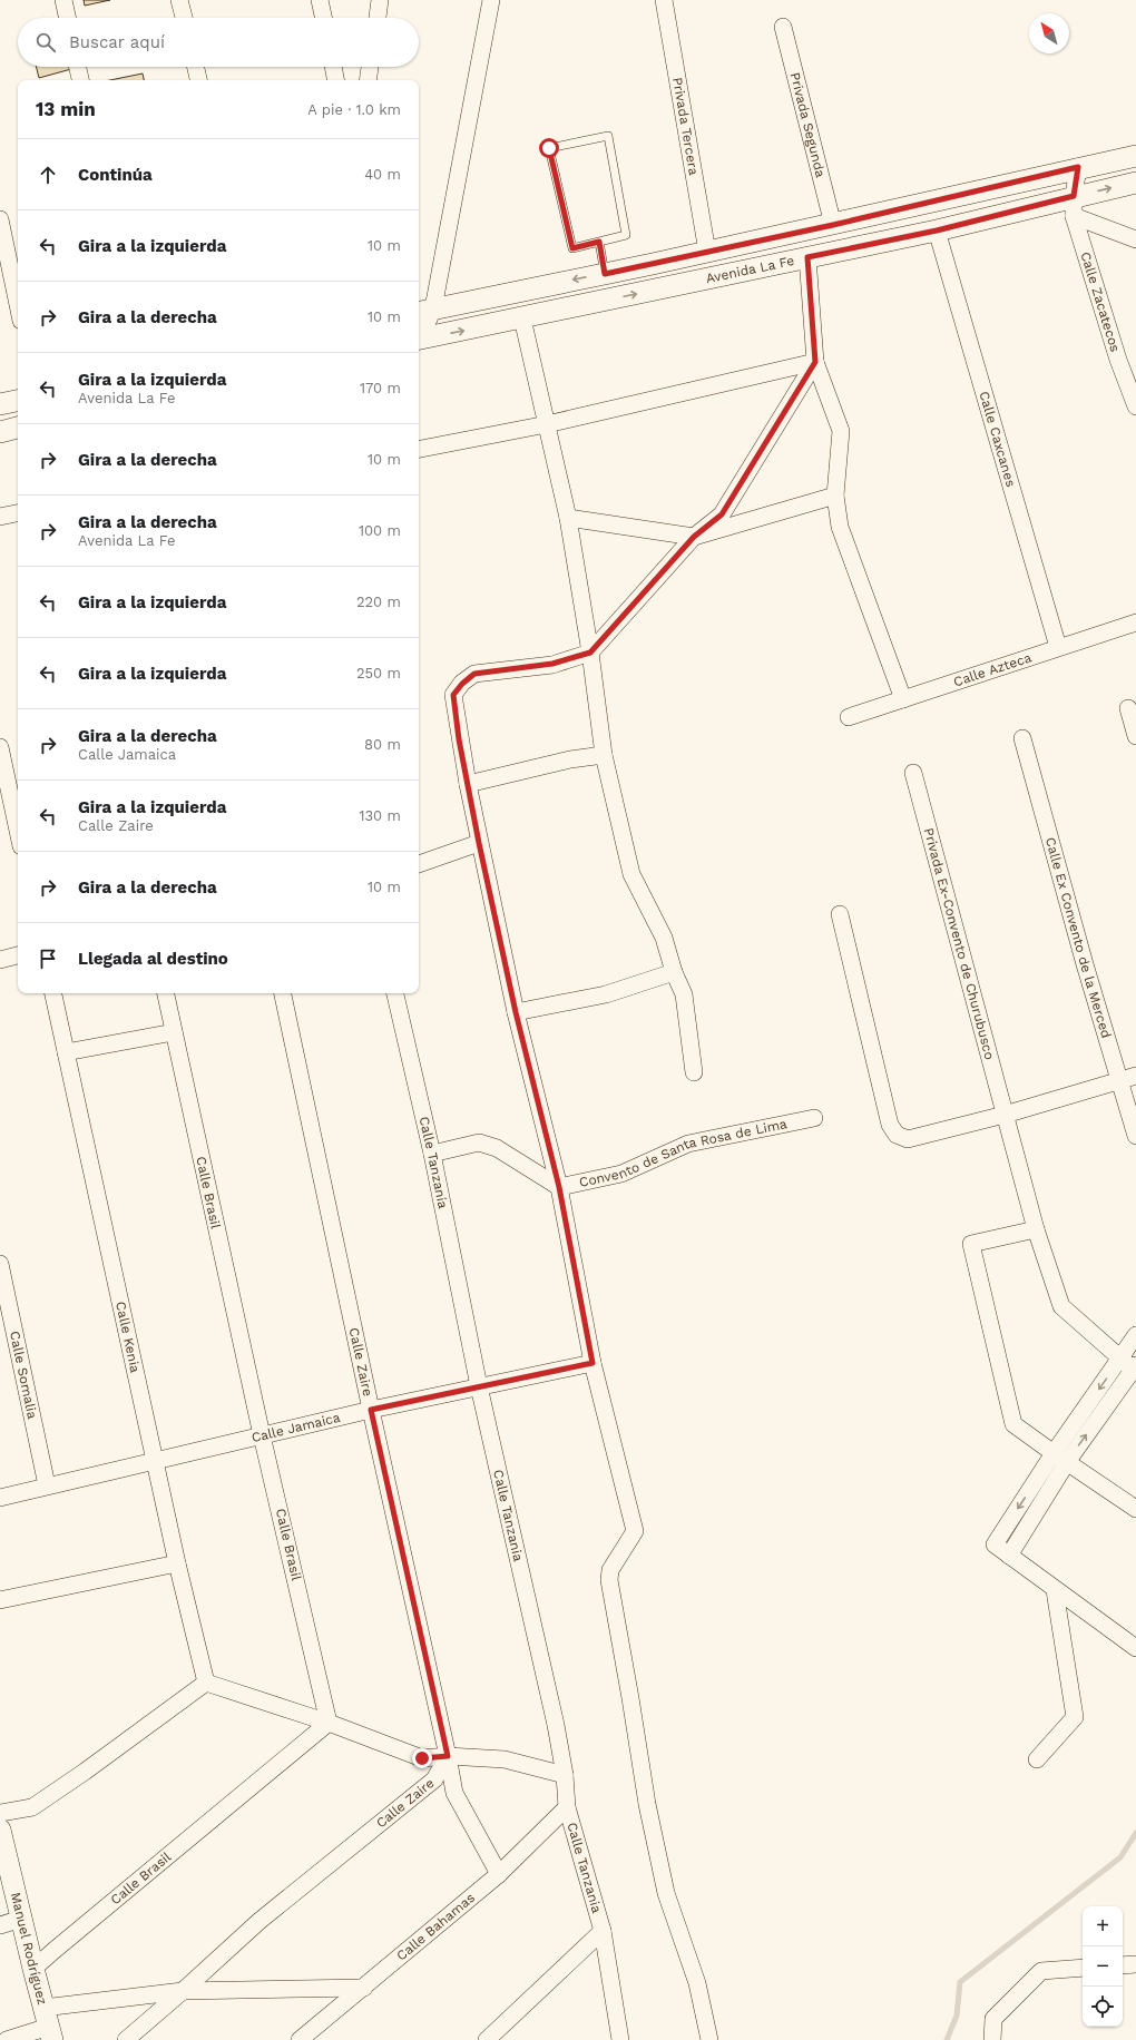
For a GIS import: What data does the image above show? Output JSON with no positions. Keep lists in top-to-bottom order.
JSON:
{
  "streets": {
    "street": [
      "Privada Tercera",
      "Privada Segunda",
      "Avenida La Fe",
      "Calle Zacatecos",
      "Calle Caxcanes",
      "Calle Azteca",
      "Calle Ex Convento de la Merced",
      "Privada Ex-Convento de Churubusco",
      "Convento de Santa Rosa de Lima",
      "Calle Tanzania",
      "Calle Brasil",
      "Calle Kenia",
      "Calle Zaire",
      "Calle Somalia",
      "Calle Jamaica",
      "Calle Bahamas",
      "Manuel Rodríguez"
    ]
  },
  "crossings": [
    ["Privada Tercera", "Avenida La Fe"],
    ["Privada Segunda", "Avenida La Fe"],
    ["Avenida La Fe", "Calle Zacatecos"],
    ["Avenida La Fe", "Calle Caxcanes"],
    ["Calle Caxcanes", "Calle Azteca"],
    ["Calle Tanzania", "Calle Jamaica"],
    ["Calle Tanzania", "Calle Bahamas"],
    ["Calle Brasil", "Calle Jamaica"],
    ["Calle Brasil", "Manuel Rodríguez"],
    ["Calle Kenia", "Calle Jamaica"],
    ["Calle Zaire", "Calle Jamaica"],
    ["Calle Somalia", "Calle Jamaica"]
  ],
  "north": "top left",
  "page": {
    "search": "Buscar aquí",
    "heading": ["13 min", "A pie · 1.0 km"],
    "list": [
      ["Continúa", "40 m"],
      ["Gira a la izquierda", "10 m"],
      ["Gira a la derecha", "10 m"],
      ["Gira a la izquierda", "Avenida La Fe", "170 m"],
      ["Gira a la derecha", "10 m"],
      ["Gira a la derecha", "Avenida La Fe", "100 m"],
      ["Gira a la izquierda", "220 m"],
      ["Gira a la izquierda", "250 m"],
      ["Gira a la derecha", "Calle Jamaica", "80 m"],
      ["Gira a la izquierda", "Calle Zaire", "130 m"],
      ["Gira a la derecha", "10 m"],
      "Llegada al destino"
    ],
    "map_buttons": ["+", "−"]
  }
}
